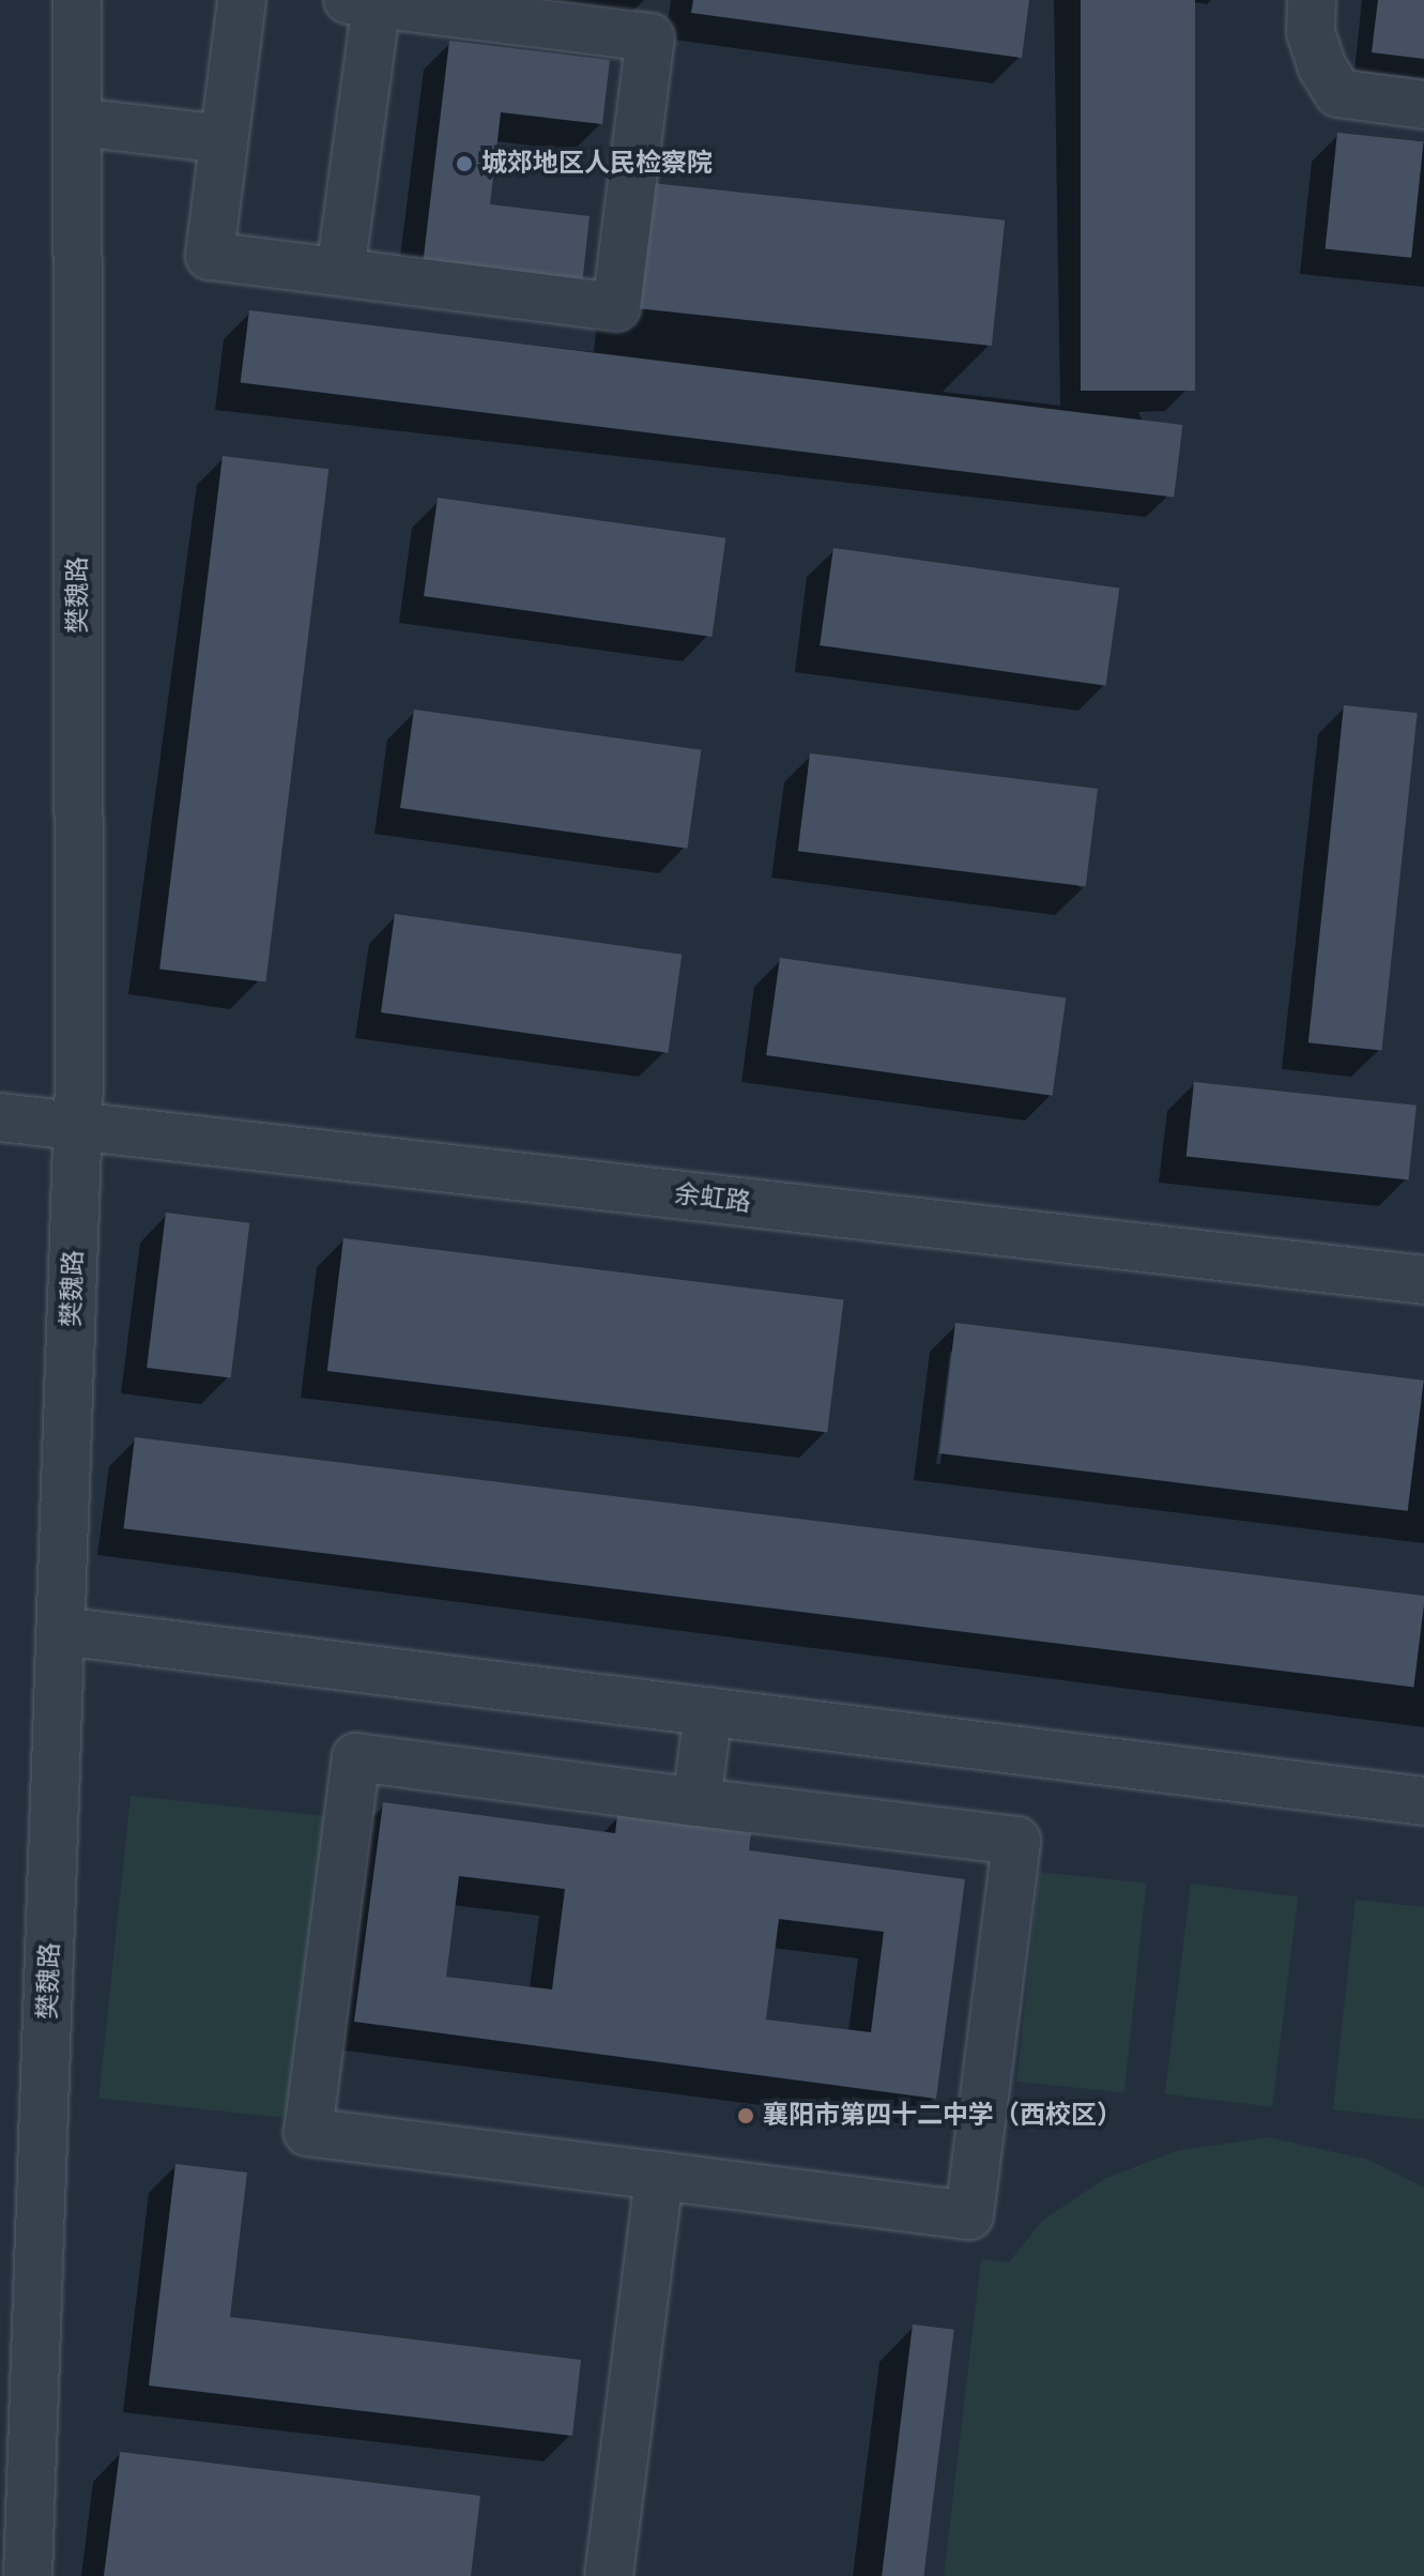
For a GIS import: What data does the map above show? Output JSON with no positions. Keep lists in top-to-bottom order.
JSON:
{
  "streets": {
    "street": ["樊魏路", "余虹路"]
  },
  "crossings": [
    ["樊魏路", "余虹路"]
  ],
  "places": ["城郊地区人民检察院", "襄阳市第四十二中学（西校区）"]
}
